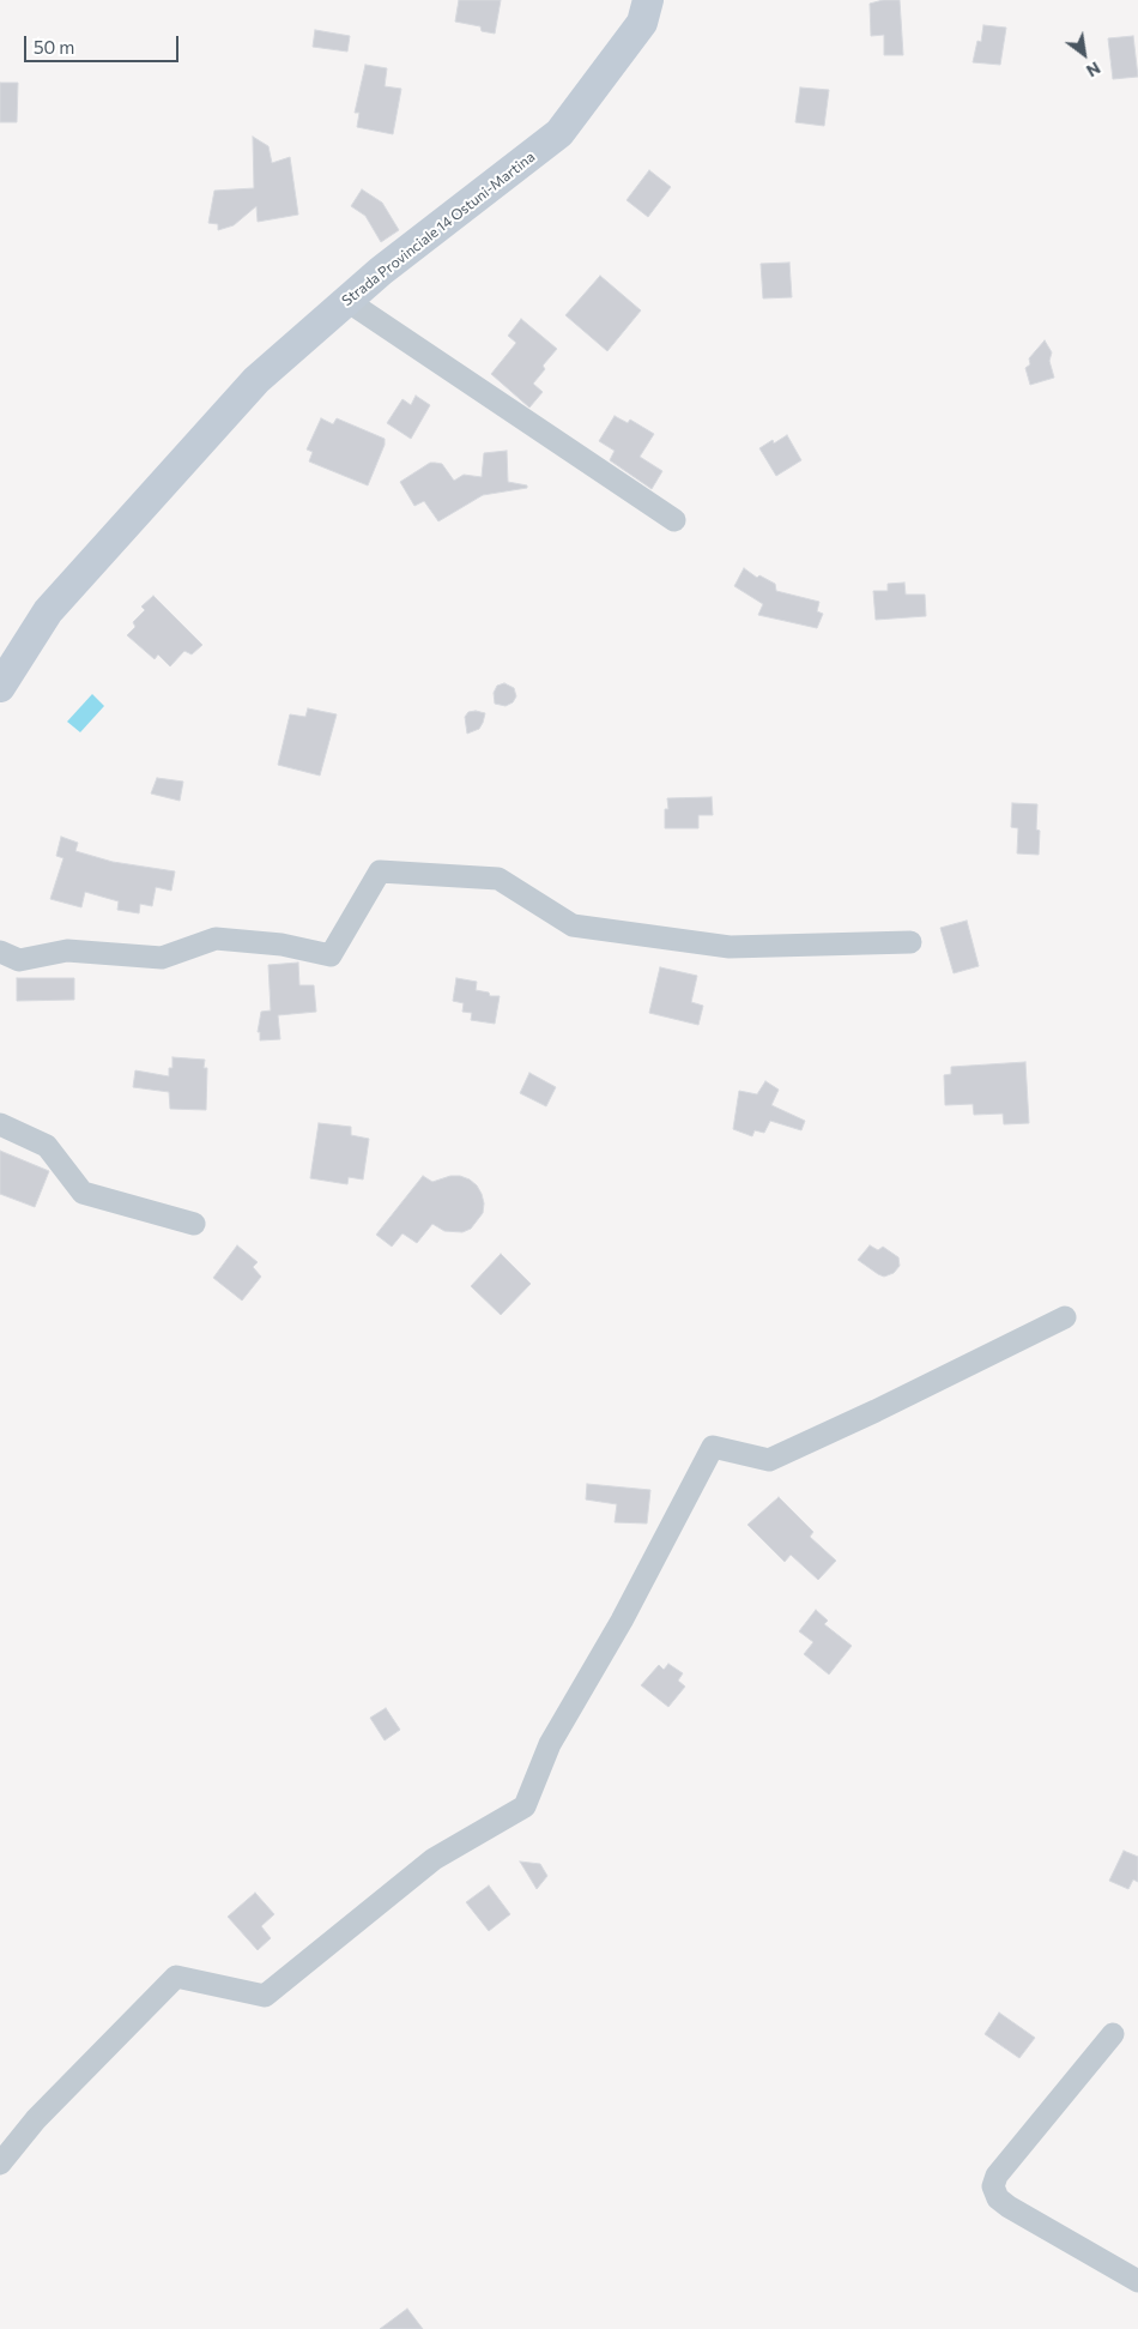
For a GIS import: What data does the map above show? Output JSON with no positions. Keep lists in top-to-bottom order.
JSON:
{
  "streets": {
    "main road": ["Strada Provinciale 14 Ostuni-Martina"]
  },
  "scale_bar": "50 m",
  "north": "bottom right"
}
